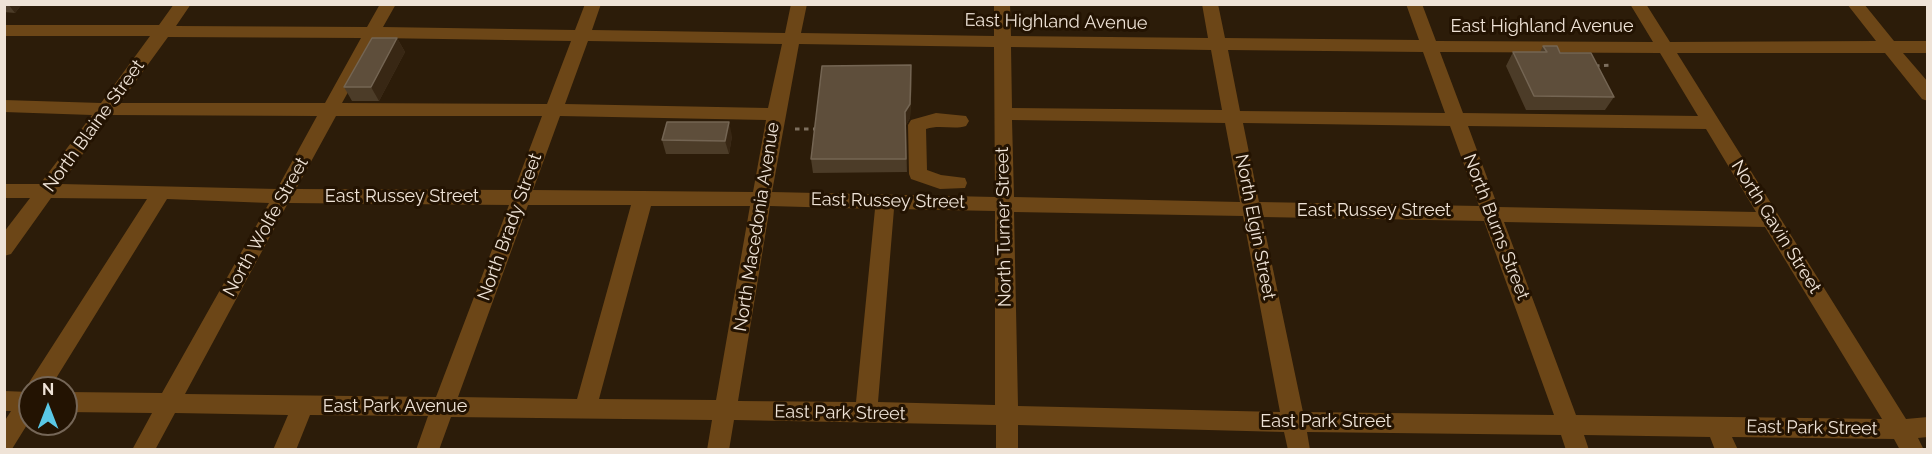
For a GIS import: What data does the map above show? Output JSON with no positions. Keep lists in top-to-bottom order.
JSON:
{
  "streets": {
    "street": [
      "East Highland Avenue",
      "North Blaine Street",
      "East Russey Street",
      "North Wolfe Street",
      "North Brady Street",
      "North Macedonia Avenue",
      "North Turner Street",
      "North Elgin Street",
      "North Burns Street",
      "North Gavin Street",
      "East Park Avenue",
      "East Park Street"
    ]
  },
  "crossings": [
    ["East Highland Avenue", "North Blaine Street"],
    ["East Highland Avenue", "North Wolfe Street"],
    ["East Highland Avenue", "North Brady Street"],
    ["East Highland Avenue", "North Macedonia Avenue"],
    ["East Highland Avenue", "North Turner Street"],
    ["East Highland Avenue", "North Elgin Street"],
    ["East Highland Avenue", "North Burns Street"],
    ["East Highland Avenue", "North Gavin Street"],
    ["North Blaine Street", "East Russey Street"],
    ["East Russey Street", "North Wolfe Street"],
    ["East Russey Street", "North Brady Street"],
    ["East Russey Street", "North Macedonia Avenue"],
    ["East Russey Street", "North Turner Street"],
    ["East Russey Street", "North Elgin Street"],
    ["East Russey Street", "North Burns Street"],
    ["East Russey Street", "North Gavin Street"],
    ["North Wolfe Street", "East Park Avenue"],
    ["North Brady Street", "East Park Avenue"],
    ["North Macedonia Avenue", "East Park Avenue"],
    ["North Macedonia Avenue", "East Park Street"],
    ["North Turner Street", "East Park Street"],
    ["North Elgin Street", "East Park Street"],
    ["North Burns Street", "East Park Street"],
    ["North Gavin Street", "East Park Street"],
    ["East Park Avenue", "East Park Street"]
  ],
  "north": "top"
}
